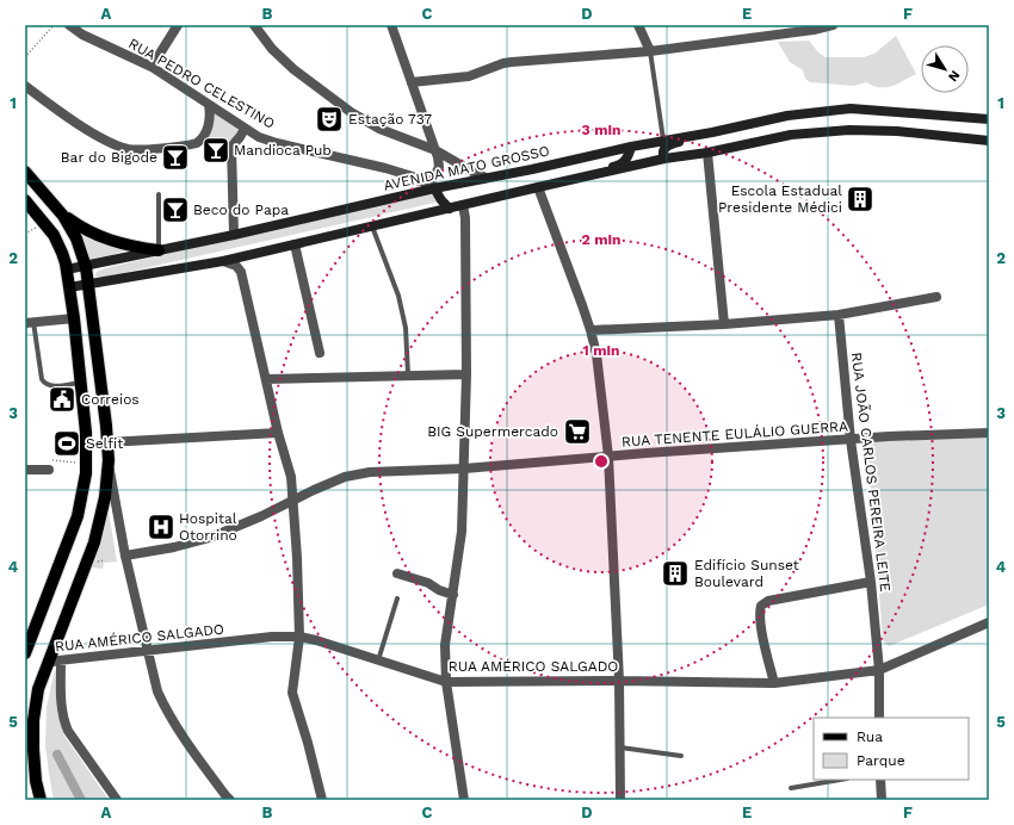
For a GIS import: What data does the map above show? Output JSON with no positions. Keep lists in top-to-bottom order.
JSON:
{
  "streets": {
    "main road": ["AVENIDA MATO GROSSO"],
    "street": [
      "RUA PEDRO CELESTINO",
      "RUA TENENTE EULÁLIO GUERRA",
      "RUA JOÃO CARLOS PEREIRA LEITE",
      "RUA AMÉRICO SALGADO"
    ]
  },
  "crossings": [
    ["RUA PEDRO CELESTINO", "AVENIDA MATO GROSSO"],
    ["RUA TENENTE EULÁLIO GUERRA", "RUA JOÃO CARLOS PEREIRA LEITE"],
    ["RUA JOÃO CARLOS PEREIRA LEITE", "RUA AMÉRICO SALGADO"]
  ],
  "places": {
    "theatre": ["Estação 737"],
    "bar": ["Mandioca Pub", "Bar do Bigode", "Beco do Papa"],
    "building": ["Escola Estadual Presidente Médici", "Edifício Sunset Boulevard"],
    "public building": ["Correios"],
    "supermarket": ["BIG Supermercado"],
    "sports": ["Selfit"],
    "hospital": ["Hospital Otorrino"]
  },
  "legend": ["Rua", "Parque"],
  "north": "bottom right",
  "grid": {
    "columns": [
      "A",
      "B",
      "C",
      "D",
      "E",
      "F"
    ],
    "rows": [
      "1",
      "2",
      "3",
      "4",
      "5"
    ]
  },
  "rings": ["3 min", "2 min", "1 min"]
}
